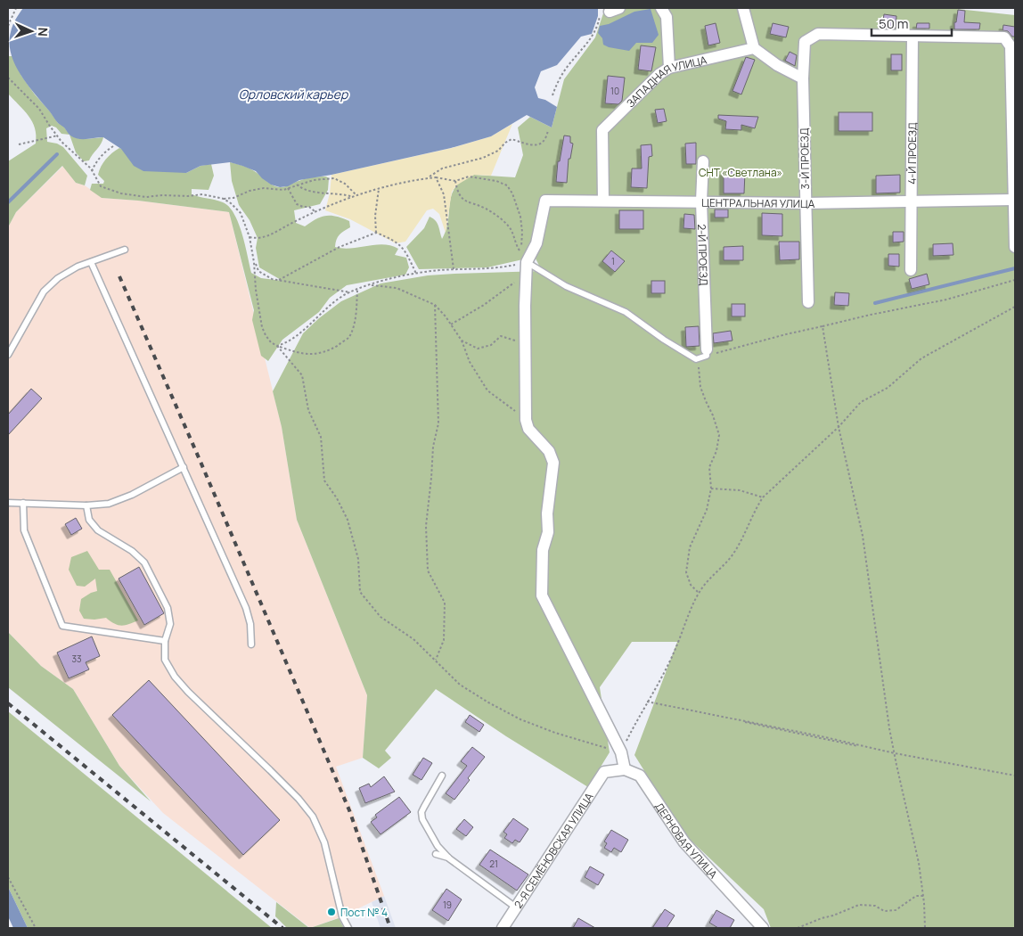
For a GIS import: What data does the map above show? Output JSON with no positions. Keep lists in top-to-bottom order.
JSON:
{
  "streets": {
    "street": [
      "ЗАПАДНАЯ УЛИЦА",
      "4-Й ПРОЕЗД",
      "3-Й ПРОЕЗД",
      "ЦЕНТРАЛЬНАЯ УЛИЦА",
      "2-Й ПРОЕЗД",
      "ДЕРНОВАЯ УЛИЦА",
      "2-Я СЕМЁНОВСКАЯ УЛИЦА"
    ]
  },
  "crossings": [
    ["ЗАПАДНАЯ УЛИЦА", "ЦЕНТРАЛЬНАЯ УЛИЦА"],
    ["4-Й ПРОЕЗД", "3-Й ПРОЕЗД"],
    ["4-Й ПРОЕЗД", "ЦЕНТРАЛЬНАЯ УЛИЦА"],
    ["3-Й ПРОЕЗД", "ЦЕНТРАЛЬНАЯ УЛИЦА"],
    ["ЦЕНТРАЛЬНАЯ УЛИЦА", "2-Й ПРОЕЗД"],
    ["ДЕРНОВАЯ УЛИЦА", "2-Я СЕМЁНОВСКАЯ УЛИЦА"]
  ],
  "water": ["Орловский карьер"],
  "parks": ["СНТ «Светлана»"],
  "places": ["Пост № 4"],
  "house_numbers": [
    "10",
    "1",
    "33",
    "21",
    "19"
  ],
  "scale_bar": "50 m",
  "north": "right"
}
